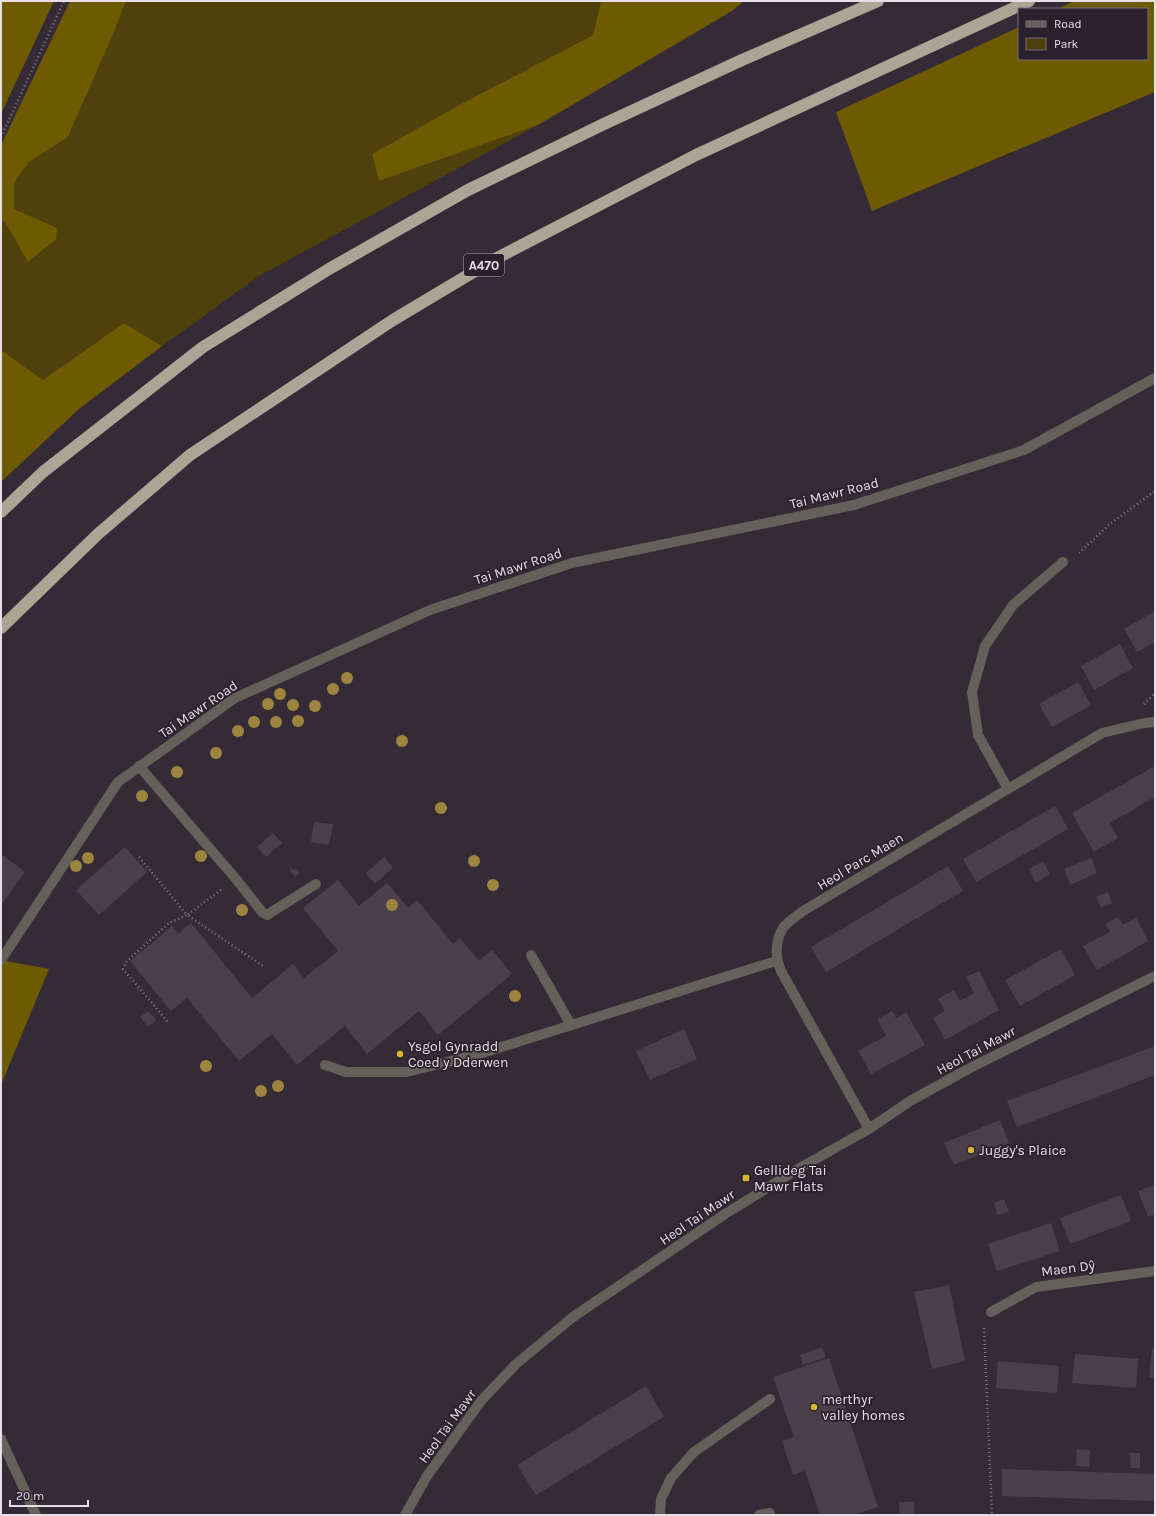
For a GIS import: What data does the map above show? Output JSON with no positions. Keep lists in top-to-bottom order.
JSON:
{
  "streets": {
    "highway": ["A470"],
    "street": [
      "Tai Mawr Road",
      "Heol Parc Maen",
      "Heol Tai Mawr",
      "Maen Dŷ"
    ]
  },
  "places": {
    "other": ["Ysgol Gynradd Coed y Dderwen", "Juggy's Plaice", "merthyr valley homes"],
    "transit": ["Gellideg Tai Mawr Flats"]
  },
  "legend": ["Road", "Park"],
  "scale_bar": "20 m"
}
